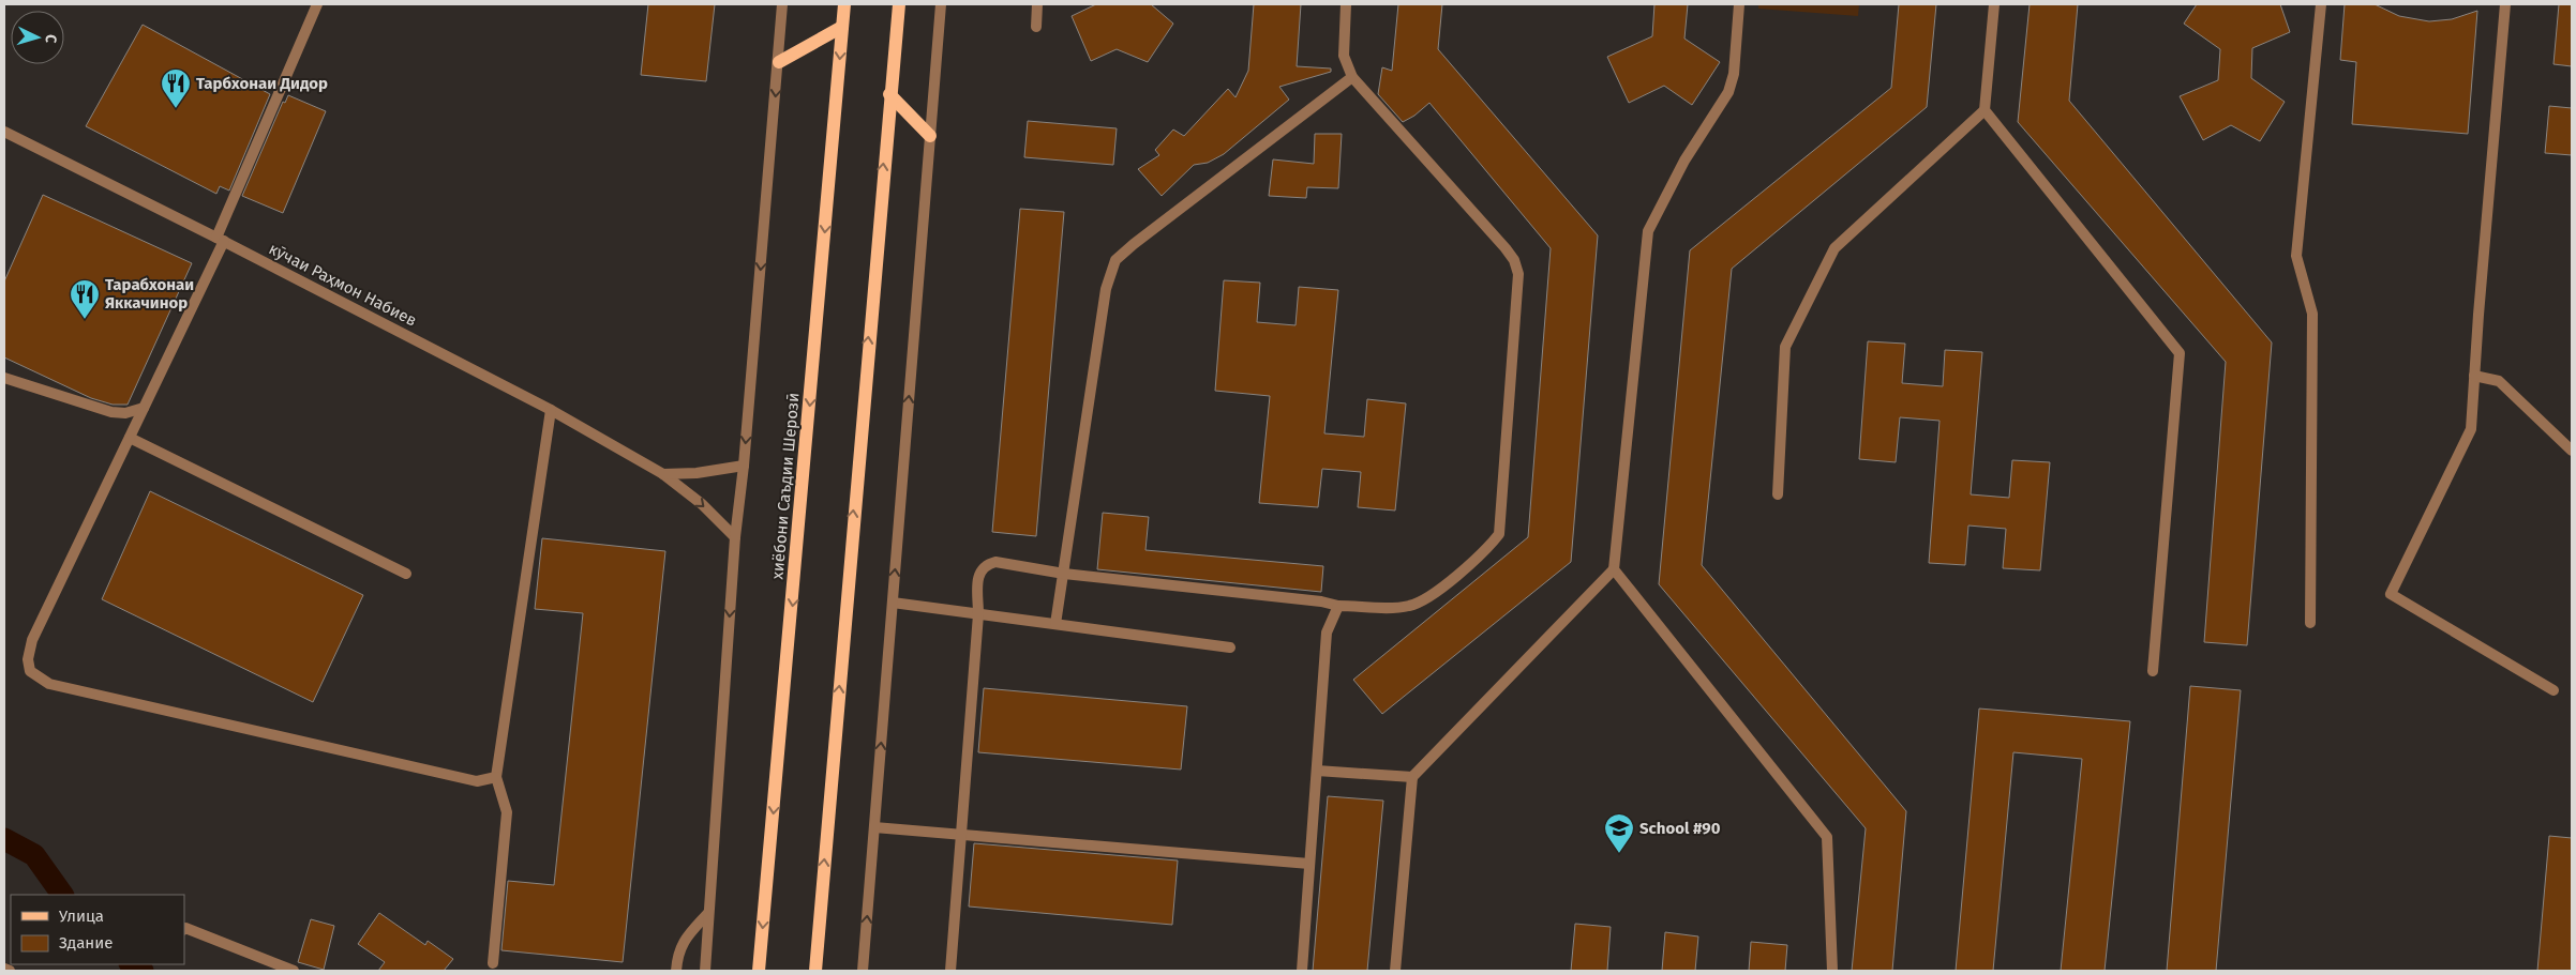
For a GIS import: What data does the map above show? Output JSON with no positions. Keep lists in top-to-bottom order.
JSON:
{
  "streets": {
    "main road": ["хиёбони Саъдии Шерозӣ"],
    "street": ["кӯчаи Раҳмон Набиев"]
  },
  "places": {
    "restaurant": ["Тарбхонаи Дидор", "Тарабхонаи Яккачинор"],
    "school or university": ["School #90"]
  },
  "legend": ["Улица", "Здание"],
  "north": "right"
}
